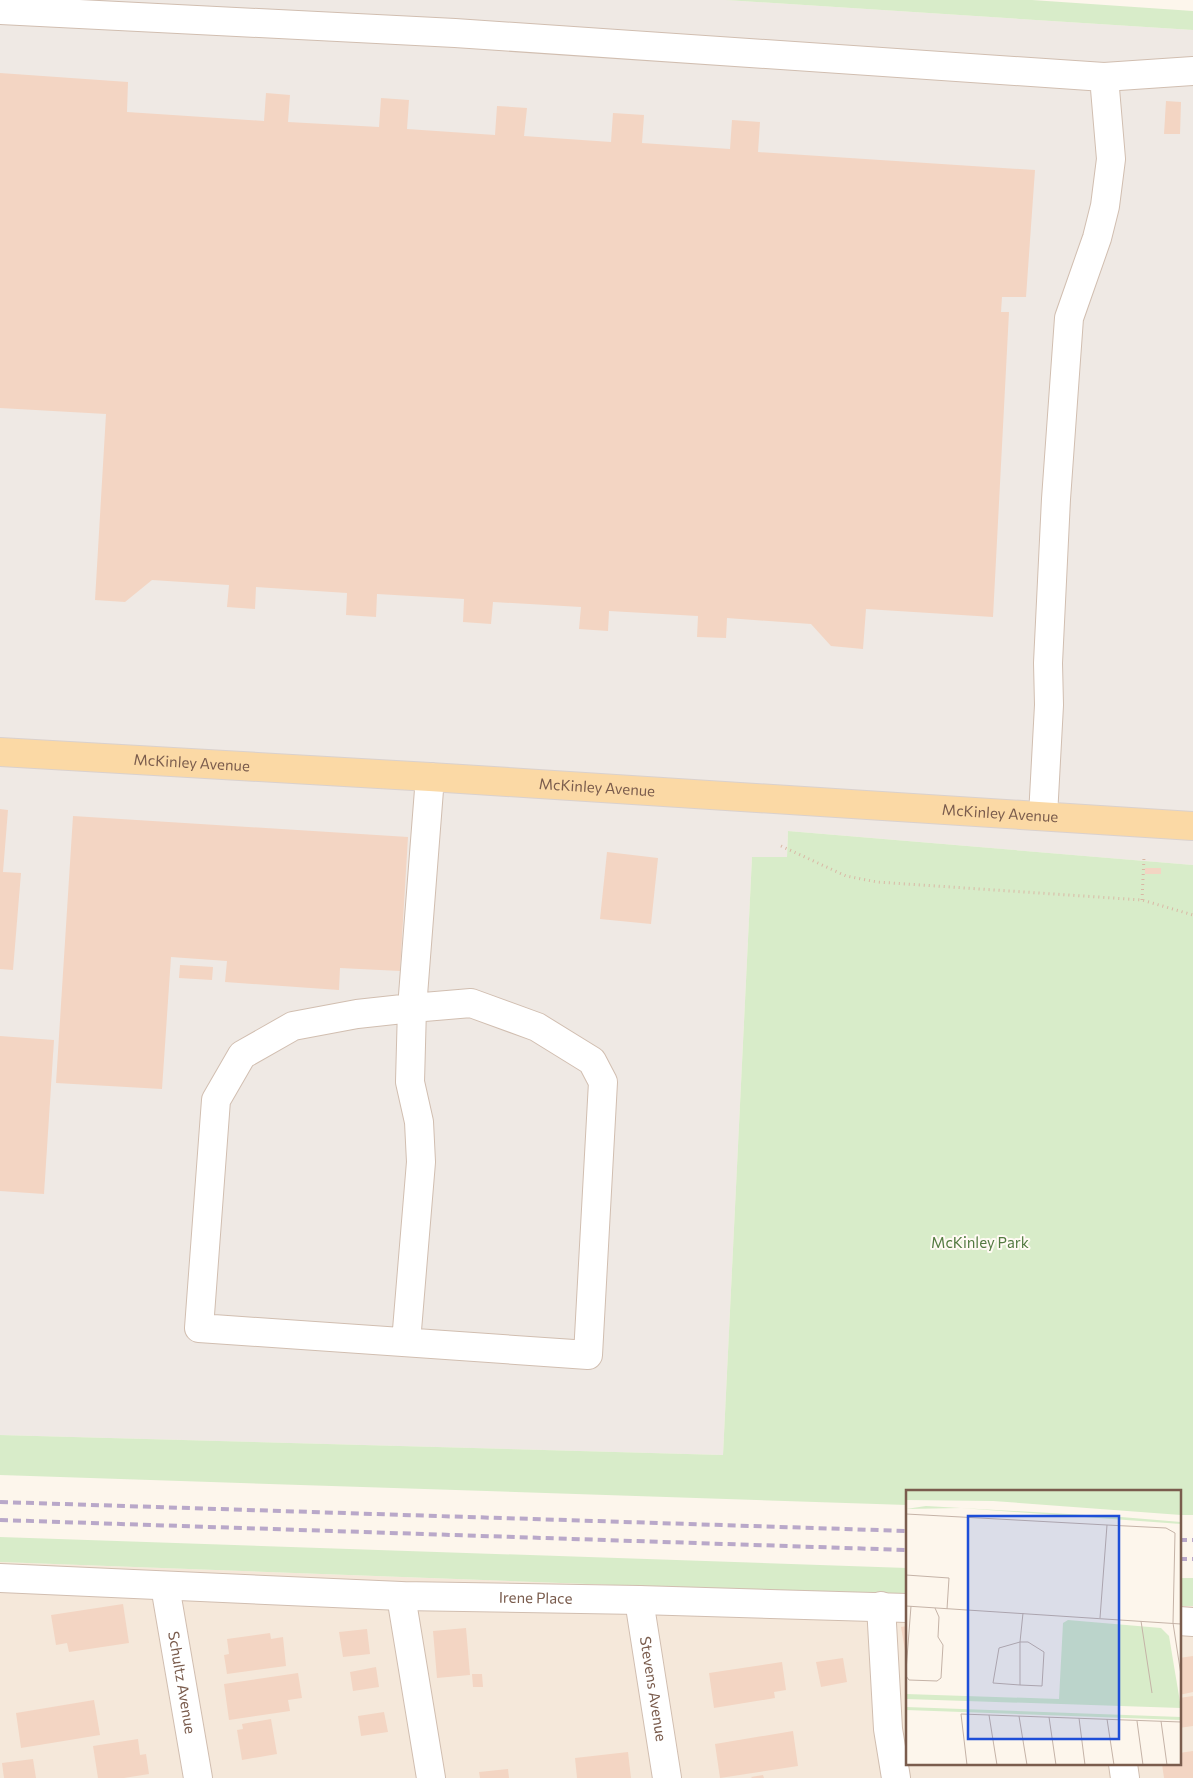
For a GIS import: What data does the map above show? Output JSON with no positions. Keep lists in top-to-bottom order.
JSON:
{
  "streets": {
    "main road": ["McKinley Avenue"],
    "street": ["Irene Place", "Schultz Avenue", "Stevens Avenue"]
  },
  "crossings": [
    ["Irene Place", "Schultz Avenue"],
    ["Irene Place", "Stevens Avenue"]
  ],
  "parks": ["McKinley Park"]
}
